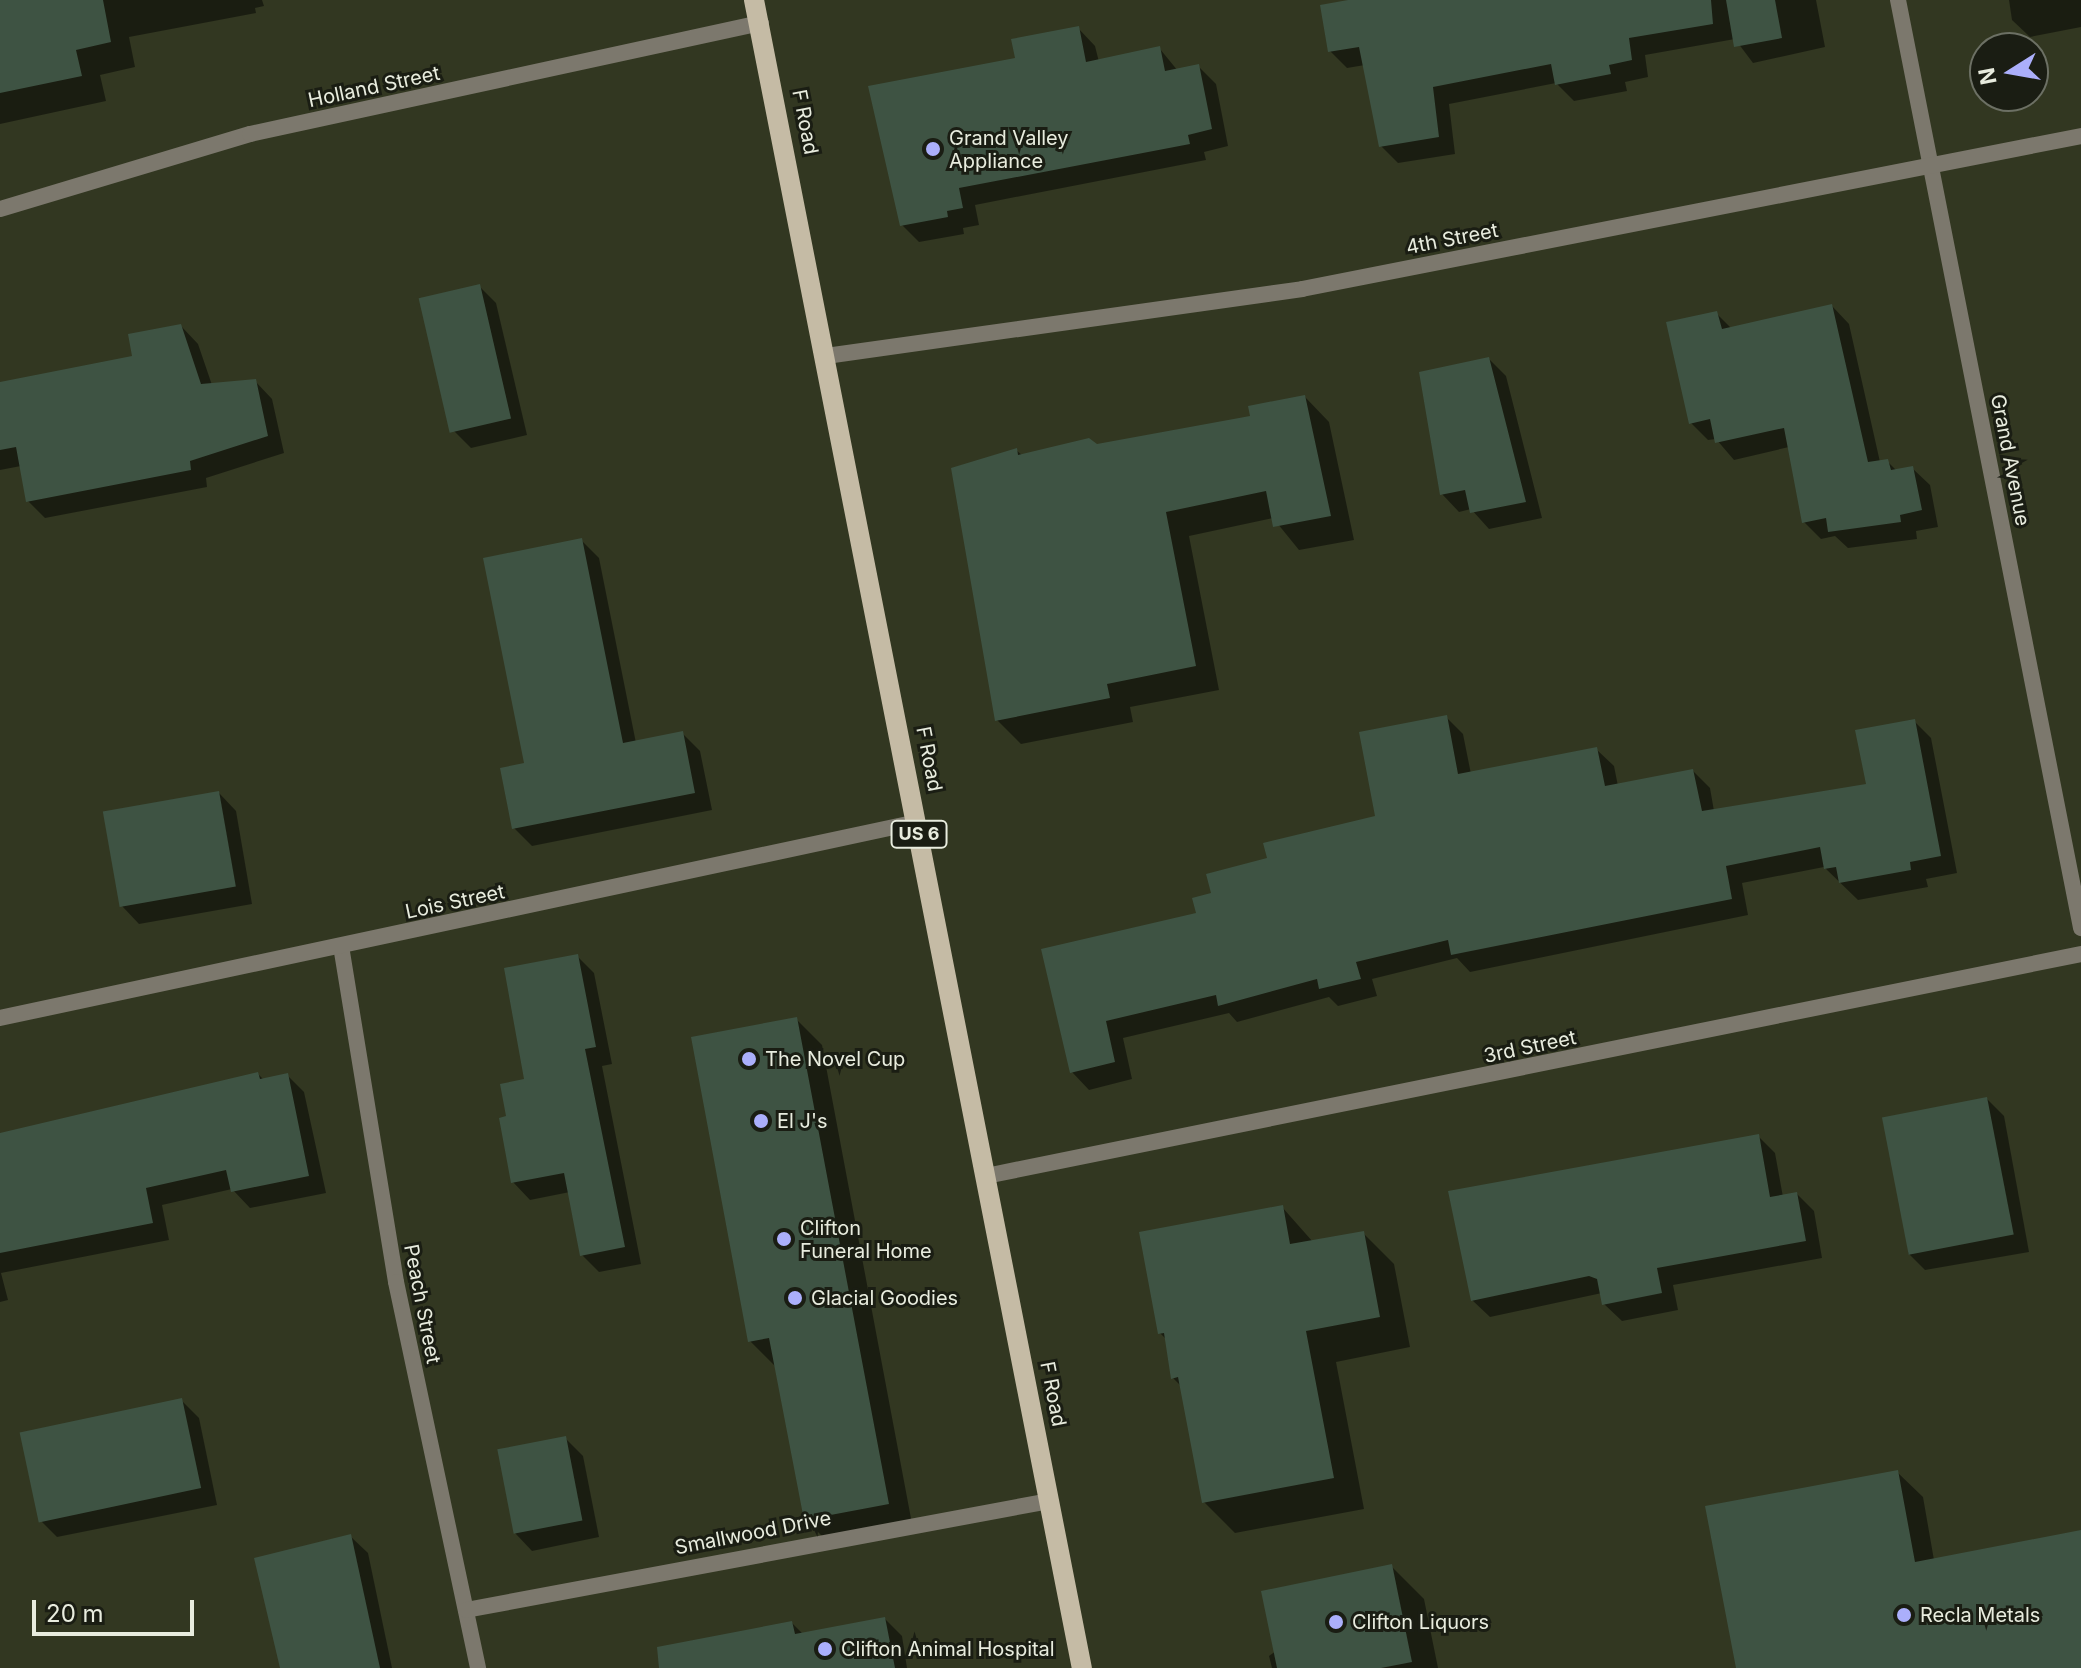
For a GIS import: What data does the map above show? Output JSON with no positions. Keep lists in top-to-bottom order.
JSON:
{
  "streets": {
    "main road": ["F Road", "US 6"],
    "street": [
      "Holland Street",
      "4th Street",
      "Grand Avenue",
      "Lois Street",
      "3rd Street",
      "Peach Street",
      "Smallwood Drive"
    ]
  },
  "crossings": [
    ["Holland Street", "F Road"],
    ["F Road", "4th Street"],
    ["F Road", "Lois Street"],
    ["F Road", "3rd Street"],
    ["F Road", "Smallwood Drive"],
    ["4th Street", "Grand Avenue"],
    ["Lois Street", "Peach Street"],
    ["Peach Street", "Smallwood Drive"]
  ],
  "places": [
    "Grand Valley Appliance",
    "The Novel Cup",
    "El J's",
    "Clifton Funeral Home",
    "Glacial Goodies",
    "Recla Metals",
    "Clifton Liquors",
    "Clifton Animal Hospital"
  ],
  "scale_bar": "20 m",
  "north": "left"
}
